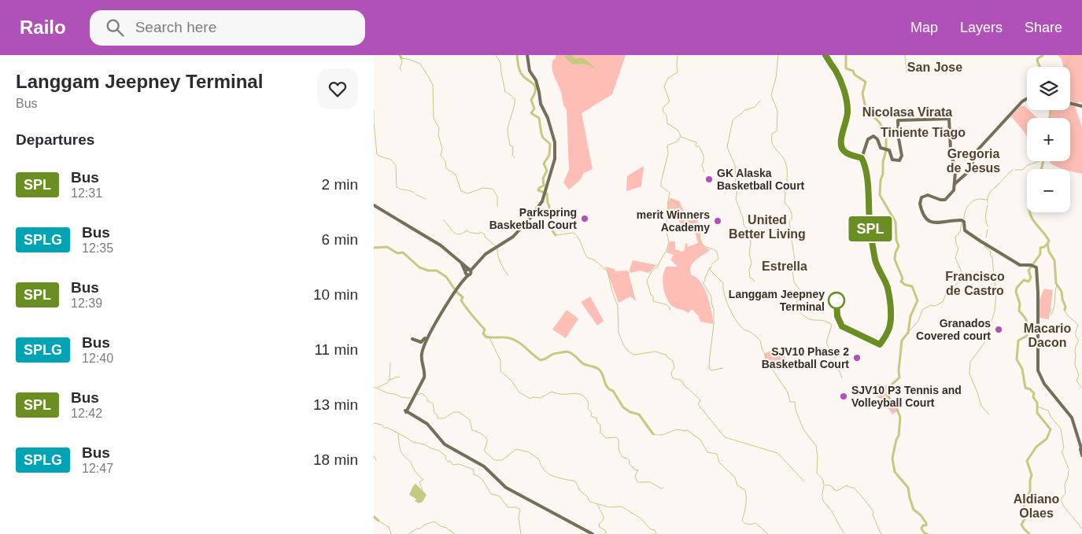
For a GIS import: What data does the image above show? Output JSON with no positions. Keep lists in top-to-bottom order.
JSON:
{
  "districts": [
    "San Jose",
    "Nicolasa Virata",
    "Tiniente Tiago",
    "Gregoria de Jesus",
    "United Better Living",
    "Estrella",
    "Francisco de Castro",
    "Macario Dacon",
    "Aldiano Olaes"
  ],
  "places": [
    "GK Alaska Basketball Court",
    "Parkspring Basketball Court",
    "merit Winners Academy",
    "Langgam Jeepney Terminal",
    "Granados Covered court",
    "SJV10 Phase 2 Basketball Court",
    "SJV10 P3 Tennis and Volleyball Court"
  ],
  "lines": ["bus line SPL"],
  "page": {
    "header": "Railo",
    "search": "Search here",
    "nav": ["Map", "Layers", "Share"],
    "heading": [
      ["Langgam Jeepney Terminal", "Bus"],
      "Departures"
    ],
    "on_map": "SPL",
    "map_buttons": ["+", "−"],
    "list": [
      {
        "mark": "SPL",
        "name": "Bus",
        "note": "12:31",
        "value": "2 min"
      },
      {
        "mark": "SPLG",
        "name": "Bus",
        "note": "12:35",
        "value": "6 min"
      },
      {
        "mark": "SPL",
        "name": "Bus",
        "note": "12:39",
        "value": "10 min"
      },
      {
        "mark": "SPLG",
        "name": "Bus",
        "note": "12:40",
        "value": "11 min"
      },
      {
        "mark": "SPL",
        "name": "Bus",
        "note": "12:42",
        "value": "13 min"
      },
      {
        "mark": "SPLG",
        "name": "Bus",
        "note": "12:47",
        "value": "18 min"
      }
    ]
  }
}
